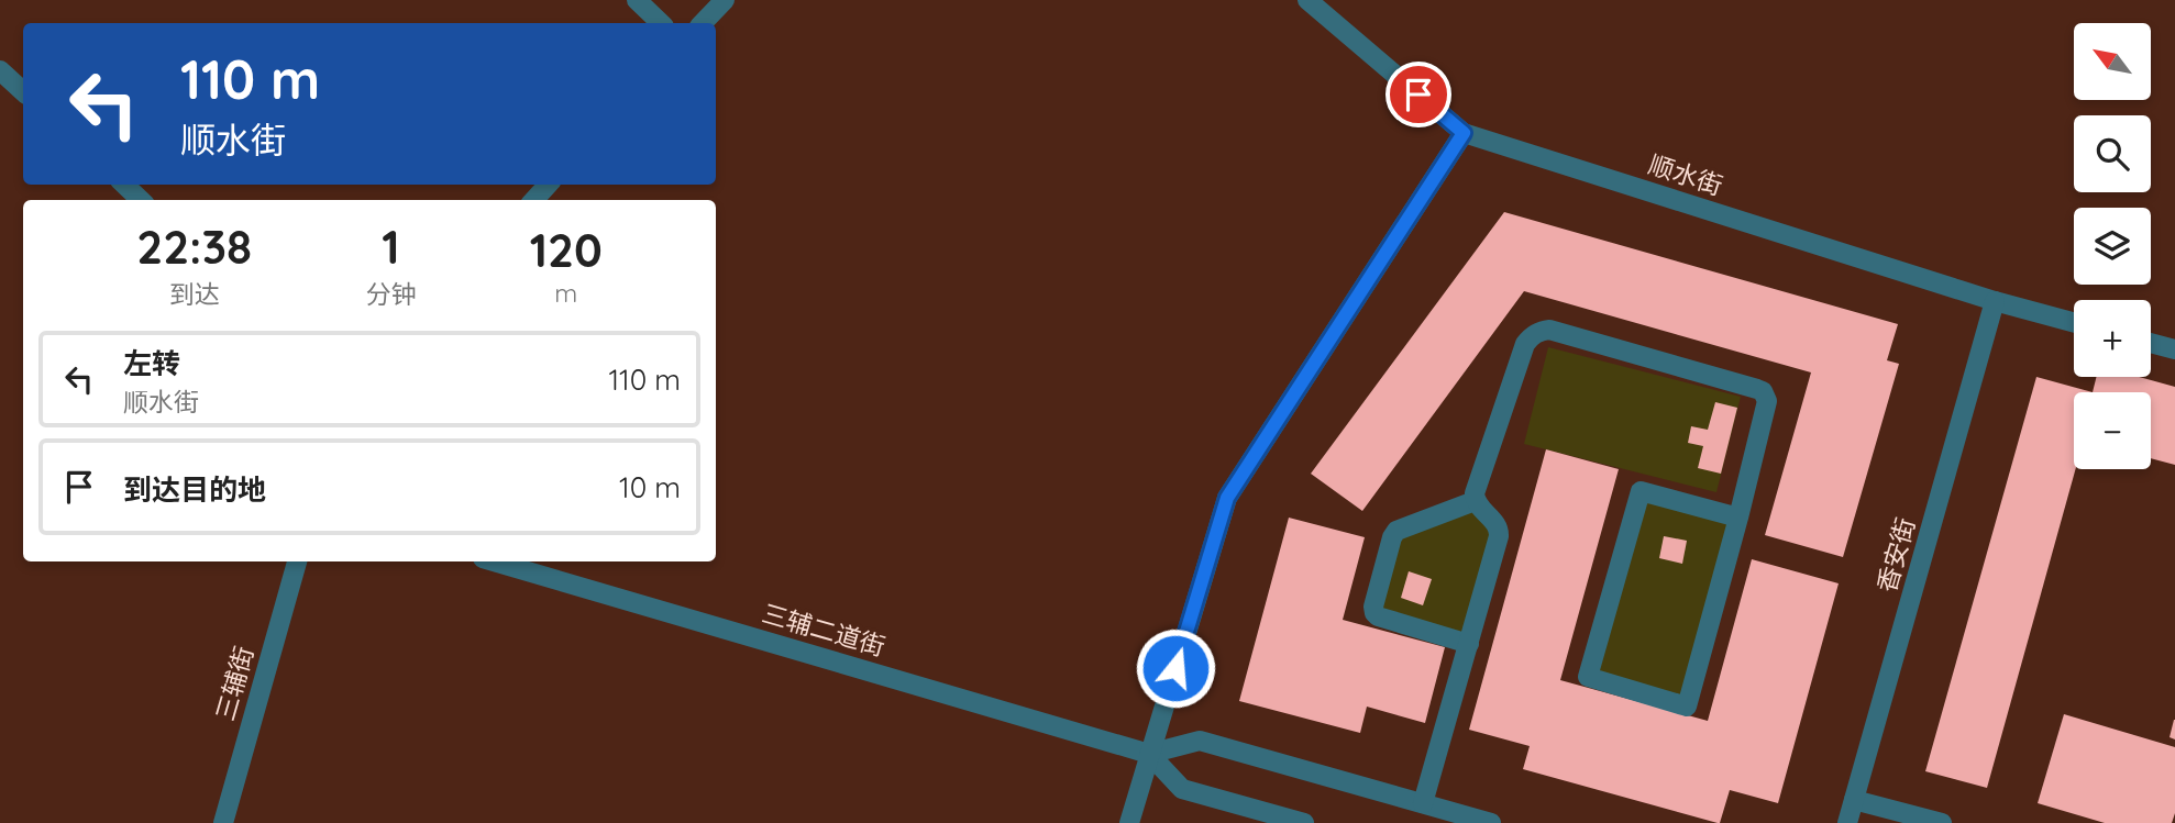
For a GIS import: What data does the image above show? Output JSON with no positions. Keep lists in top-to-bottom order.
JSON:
{
  "streets": {
    "street": [
      "顺水街",
      "香安街",
      "三辅二道街",
      "三辅街"
    ]
  },
  "crossings": [
    ["顺水街", "香安街"]
  ],
  "north": "top left",
  "page": {
    "map_buttons": ["+", "−"],
    "turn": ["110 m", "顺水街"],
    "eta": [
      "22:38",
      "到达",
      "1",
      "分钟",
      "120",
      "m"
    ],
    "list": [
      {
        "name": "左转",
        "note": "顺水街",
        "value": "110 m"
      },
      {
        "name": "到达目的地",
        "value": "10 m"
      }
    ]
  }
}
